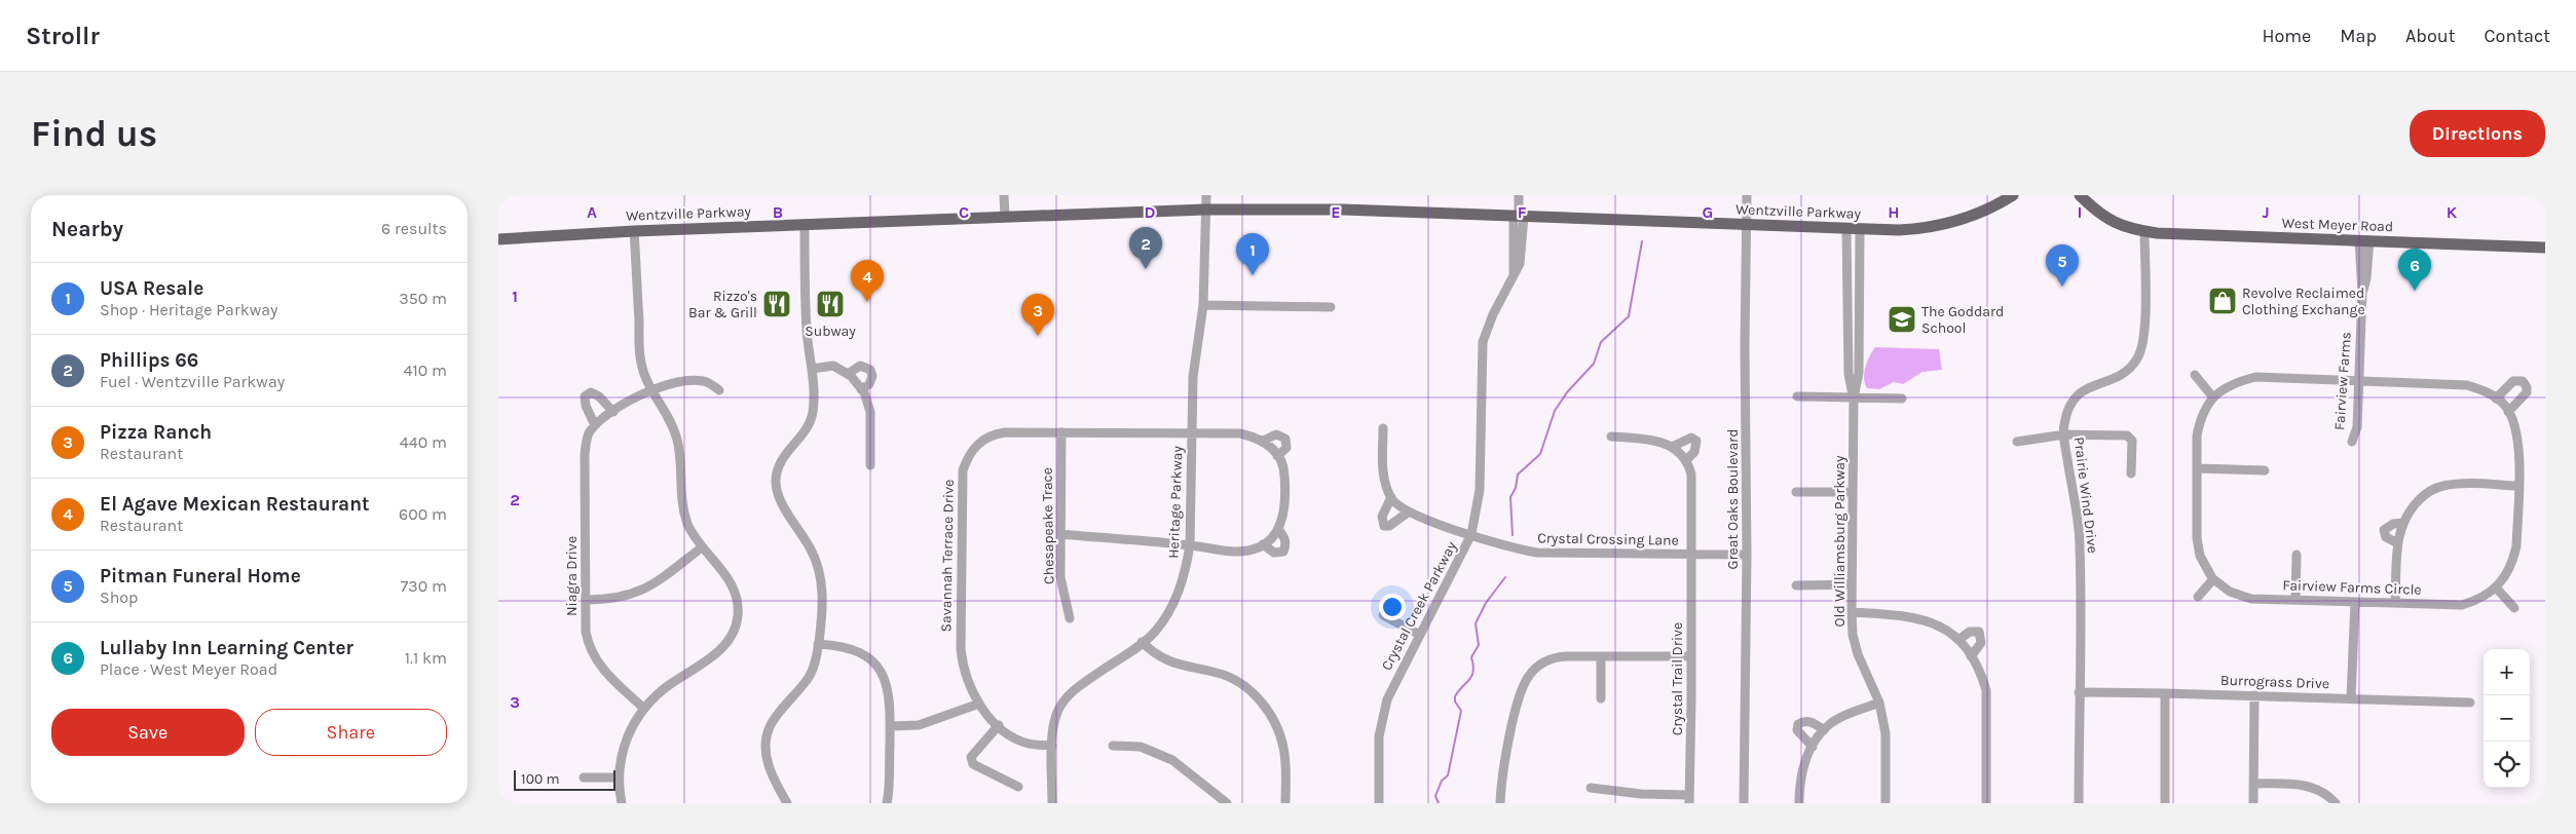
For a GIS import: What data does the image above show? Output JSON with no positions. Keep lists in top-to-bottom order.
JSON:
{
  "streets": {
    "main road": ["Wentzville Parkway", "West Meyer Road"],
    "street": [
      "Fairview Farms",
      "Prairie Wind Drive",
      "Great Oaks Boulevard",
      "Heritage Parkway",
      "Chesapeake Trace",
      "Crystal Crossing Lane",
      "Old Williamsburg Parkway",
      "Savannah Terrace Drive",
      "Niagra Drive",
      "Fairview Farms Circle",
      "Crystal Creek Parkway",
      "Crystal Trail Drive",
      "Burrograss Drive"
    ]
  },
  "crossings": [
    ["Wentzville Parkway", "Great Oaks Boulevard"],
    ["Wentzville Parkway", "Heritage Parkway"],
    ["Wentzville Parkway", "Old Williamsburg Parkway"],
    ["Wentzville Parkway", "Crystal Creek Parkway"],
    ["West Meyer Road", "Fairview Farms"],
    ["West Meyer Road", "Prairie Wind Drive"],
    ["Fairview Farms", "Fairview Farms Circle"],
    ["Prairie Wind Drive", "Burrograss Drive"],
    ["Great Oaks Boulevard", "Crystal Crossing Lane"],
    ["Heritage Parkway", "Savannah Terrace Drive"],
    ["Chesapeake Trace", "Savannah Terrace Drive"],
    ["Crystal Crossing Lane", "Crystal Creek Parkway"],
    ["Crystal Crossing Lane", "Crystal Trail Drive"]
  ],
  "places": {
    "shop": ["Revolve Reclaimed Clothing Exchange"],
    "restaurant": ["Rizzo's Bar & Grill", "Subway"],
    "school or university": ["The Goddard School"]
  },
  "scale_bar": "100 m",
  "page": {
    "header": "Strollr",
    "nav": [
      "Home",
      "Map",
      "About",
      "Contact"
    ],
    "buttons": [
      "Directions",
      ["Save", "Share"]
    ],
    "title": "Find us",
    "heading": ["Nearby", "6 results"],
    "pins": [
      "2",
      "1",
      "5",
      "6",
      "4",
      "3"
    ],
    "list": [
      {
        "mark": "1",
        "name": "USA Resale",
        "note": "Shop · Heritage Parkway",
        "value": "350 m"
      },
      {
        "mark": "2",
        "name": "Phillips 66",
        "note": "Fuel · Wentzville Parkway",
        "value": "410 m"
      },
      {
        "mark": "3",
        "name": "Pizza Ranch",
        "note": "Restaurant",
        "value": "440 m"
      },
      {
        "mark": "4",
        "name": "El Agave Mexican Restaurant",
        "note": "Restaurant",
        "value": "600 m"
      },
      {
        "mark": "5",
        "name": "Pitman Funeral Home",
        "note": "Shop",
        "value": "730 m"
      },
      {
        "mark": "6",
        "name": "Lullaby Inn Learning Center",
        "note": "Place · West Meyer Road",
        "value": "1.1 km"
      }
    ],
    "map_buttons": ["+", "−"],
    "scale": "100 m"
  },
  "grid": {
    "columns": [
      "A",
      "B",
      "C",
      "D",
      "E",
      "F",
      "G",
      "H",
      "I",
      "J",
      "K"
    ],
    "rows": ["1", "2", "3"]
  }
}
